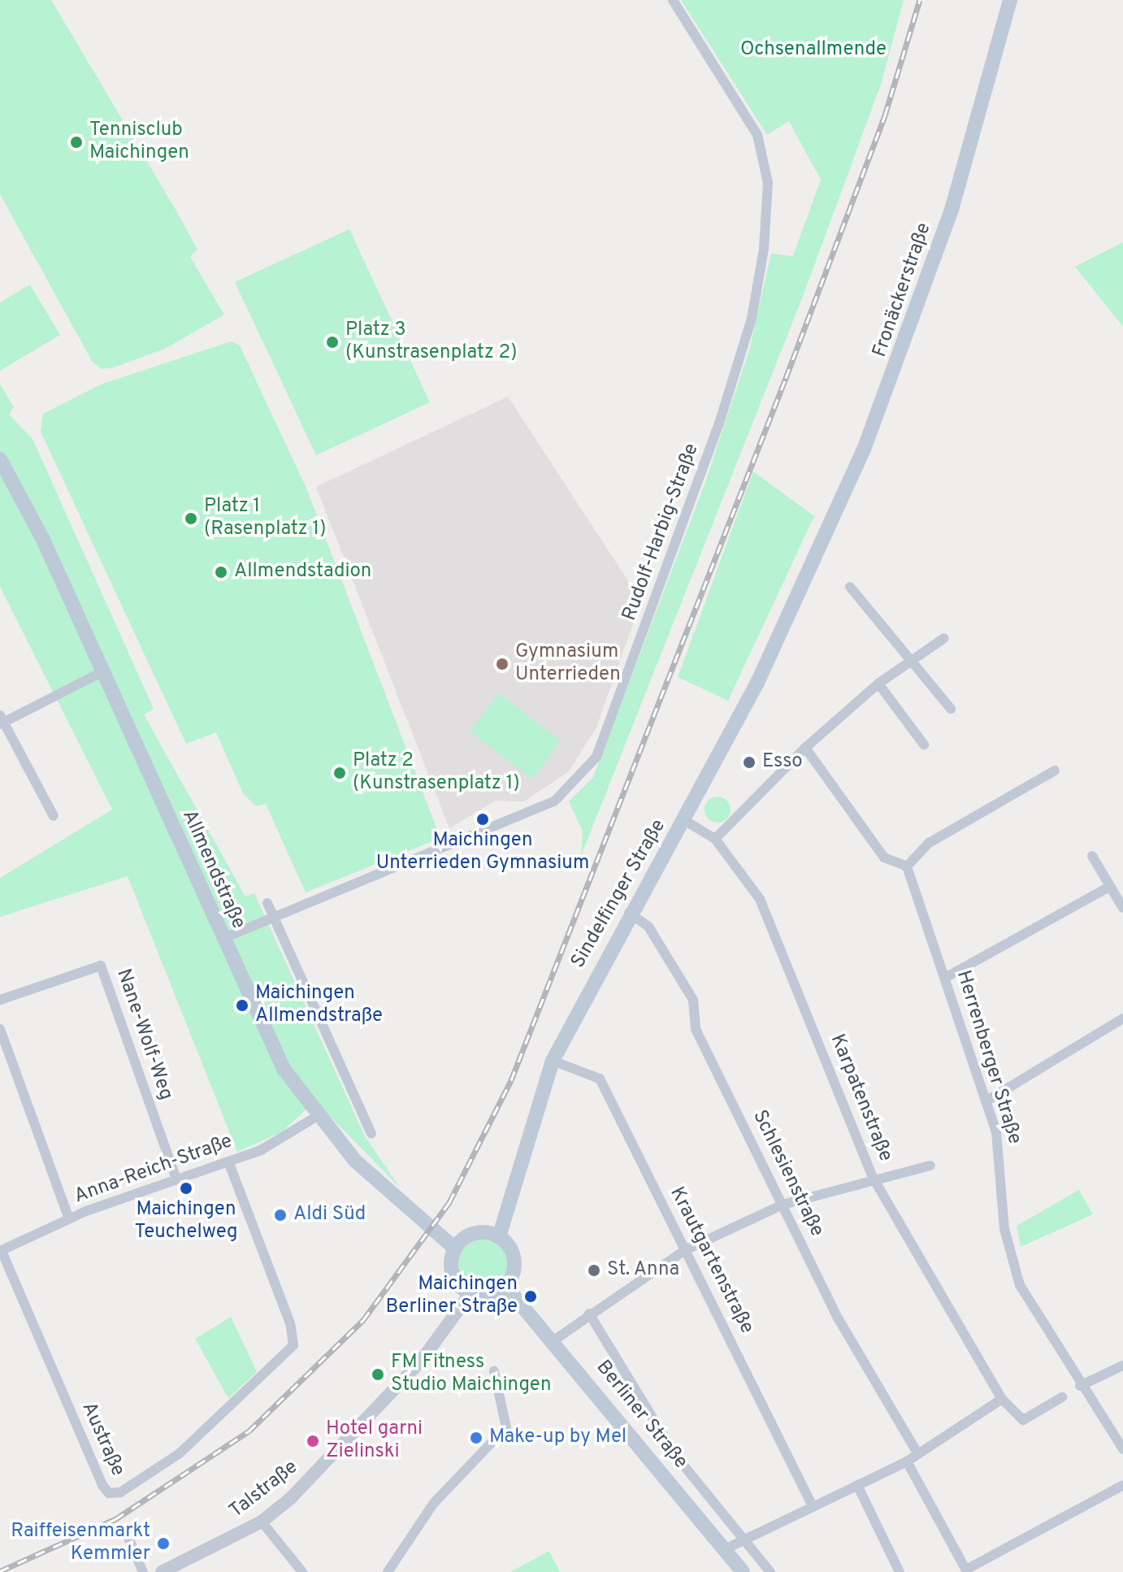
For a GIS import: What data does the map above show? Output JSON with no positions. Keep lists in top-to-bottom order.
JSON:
{
  "streets": {
    "main road": [
      "Fronäckerstraße",
      "Allmendstraße",
      "Sindelfinger Straße",
      "Berliner Straße"
    ],
    "street": [
      "Rudolf-Harbig-Straße",
      "Nane-Wolf-Weg",
      "Herrenberger Straße",
      "Karpatenstraße",
      "Anna-Reich-Straße",
      "Schlesienstraße",
      "Krautgartenstraße",
      "Austraße",
      "Talstraße"
    ]
  },
  "crossings": [
    ["Fronäckerstraße", "Sindelfinger Straße"],
    ["Rudolf-Harbig-Straße", "Allmendstraße"],
    ["Allmendstraße", "Sindelfinger Straße"],
    ["Allmendstraße", "Anna-Reich-Straße"],
    ["Allmendstraße", "Berliner Straße"],
    ["Allmendstraße", "Talstraße"],
    ["Sindelfinger Straße", "Karpatenstraße"],
    ["Sindelfinger Straße", "Schlesienstraße"],
    ["Sindelfinger Straße", "Krautgartenstraße"],
    ["Sindelfinger Straße", "Berliner Straße"],
    ["Sindelfinger Straße", "Talstraße"],
    ["Nane-Wolf-Weg", "Anna-Reich-Straße"],
    ["Anna-Reich-Straße", "Austraße"],
    ["Berliner Straße", "Talstraße"]
  ],
  "parks": ["Ochsenallmende"],
  "places": [
    "Tennisclub Maichingen",
    "Platz 3 (Kunstrasenplatz 2)",
    "Platz 1 (Rasenplatz 1)",
    "Allmendstadion",
    "Gymnasium Unterrieden",
    "Esso",
    "Platz 2 (Kunstrasenplatz 1)",
    "Maichingen Unterrieden Gymnasium",
    "Maichingen Allmendstraße",
    "Maichingen Teuchelweg",
    "Aldi Süd",
    "St. Anna",
    "Maichingen Berliner Straße",
    "FM Fitness Studio Maichingen",
    "Make-up by Mel",
    "Hotel garni Zielinski",
    "Raiffeisenmarkt Kemmler"
  ]
}
